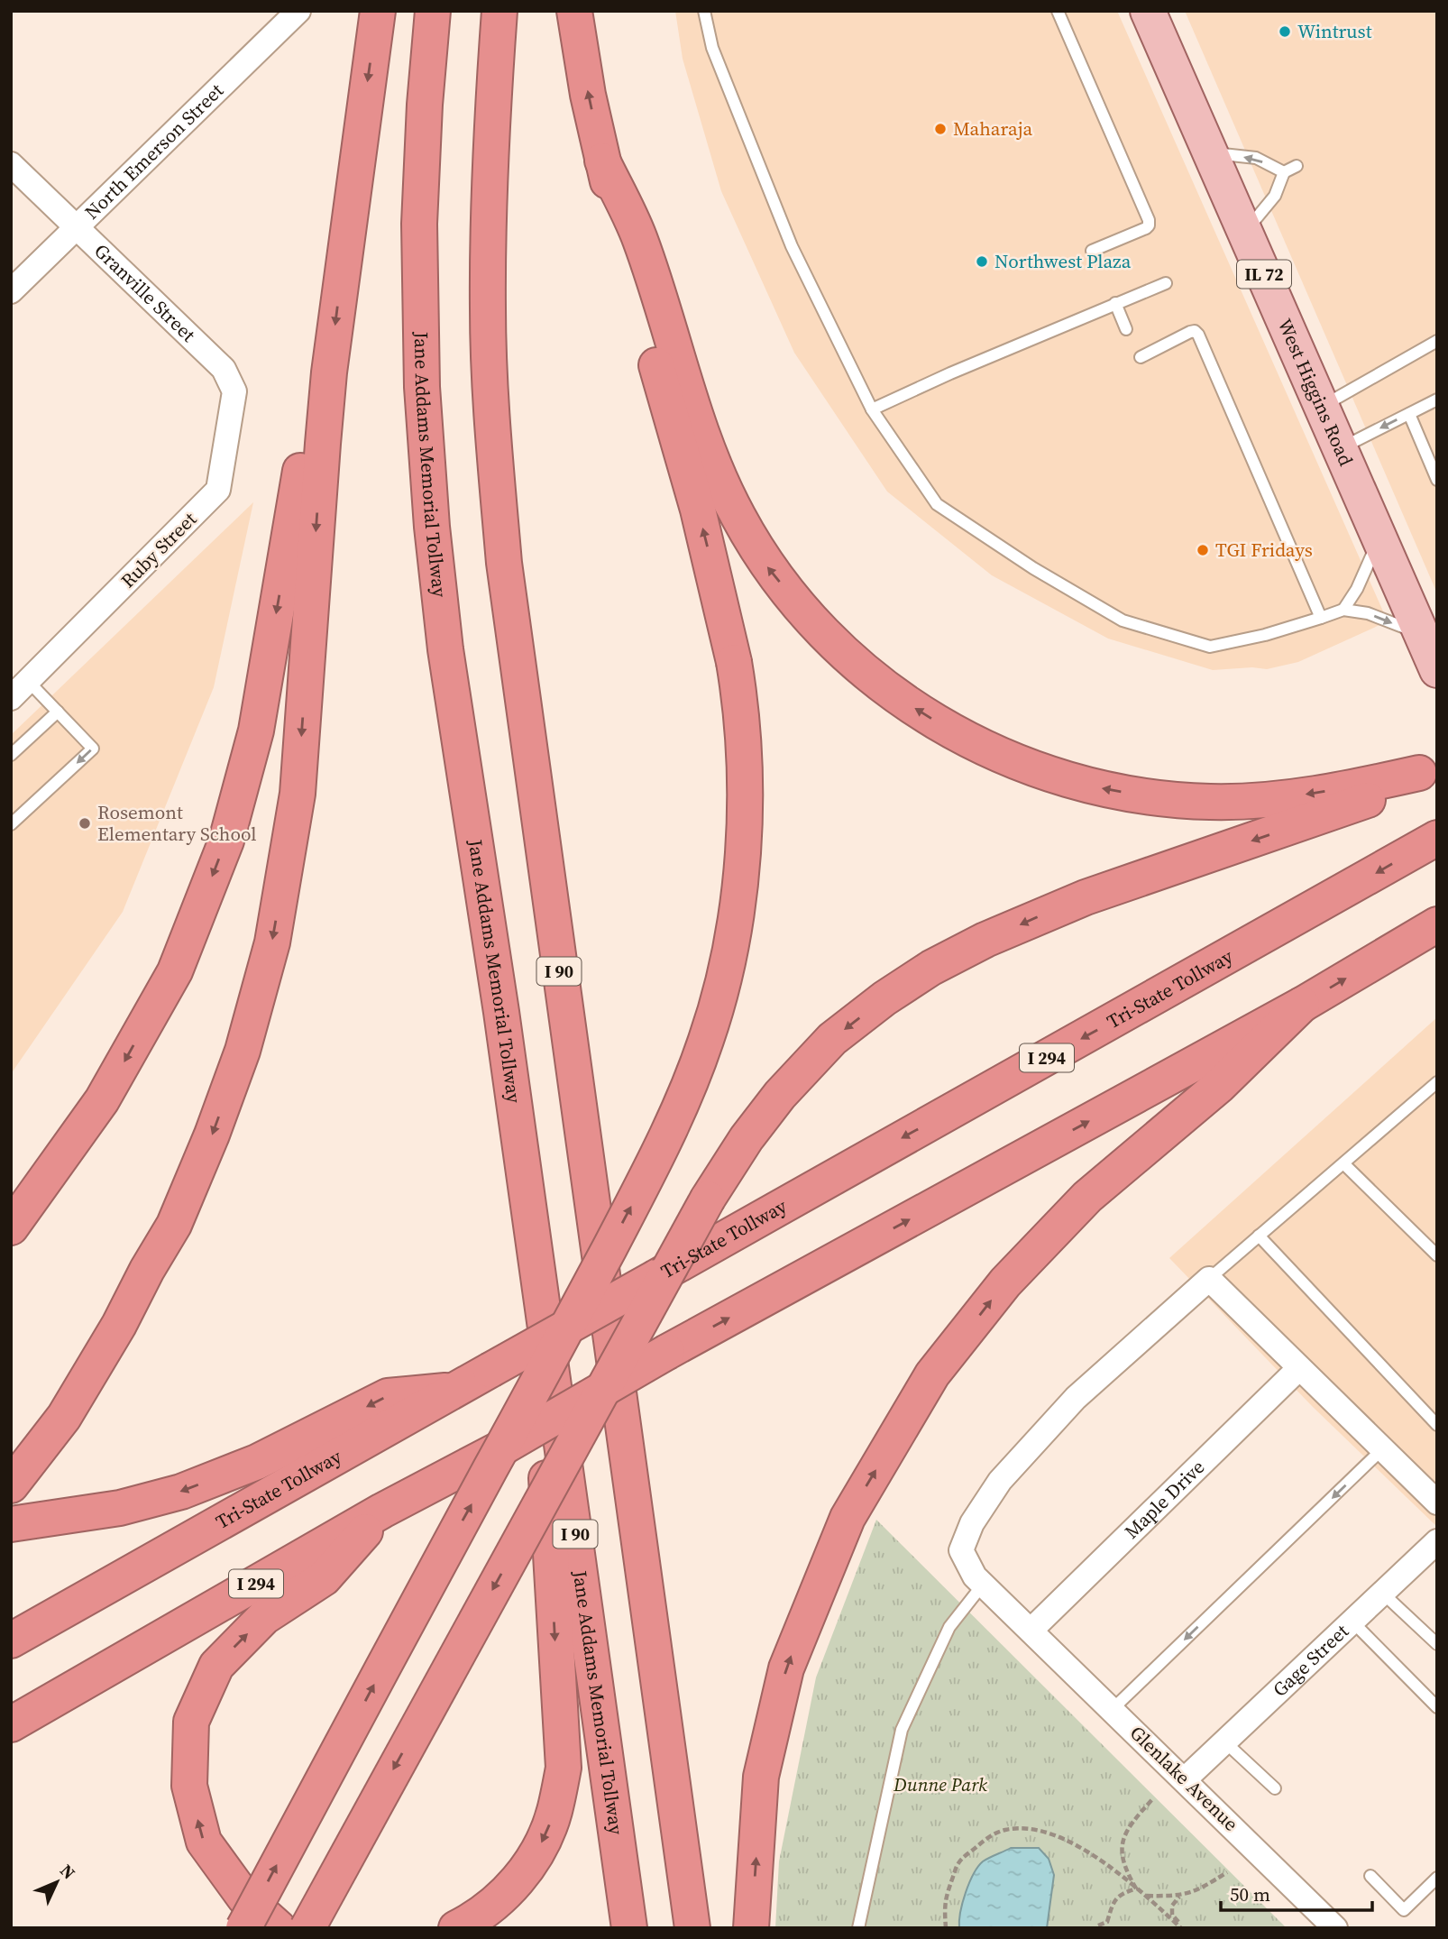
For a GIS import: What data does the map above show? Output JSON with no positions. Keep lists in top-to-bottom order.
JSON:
{
  "streets": {
    "highway": [
      "Jane Addams Memorial Tollway",
      "I 90",
      "Tri-State Tollway",
      "I 294"
    ],
    "main road": ["IL 72", "West Higgins Road"],
    "street": [
      "North Emerson Street",
      "Granville Street",
      "Ruby Street",
      "Maple Drive",
      "Gage Street",
      "Glenlake Avenue"
    ]
  },
  "crossings": [
    ["North Emerson Street", "Granville Street"],
    ["Granville Street", "Ruby Street"],
    ["Maple Drive", "Glenlake Avenue"],
    ["Gage Street", "Glenlake Avenue"]
  ],
  "parks": ["Dunne Park"],
  "places": [
    "Wintrust",
    "Maharaja",
    "Northwest Plaza",
    "TGI Fridays",
    "Rosemont Elementary School"
  ],
  "scale_bar": "50 m",
  "north": "top right"
}
